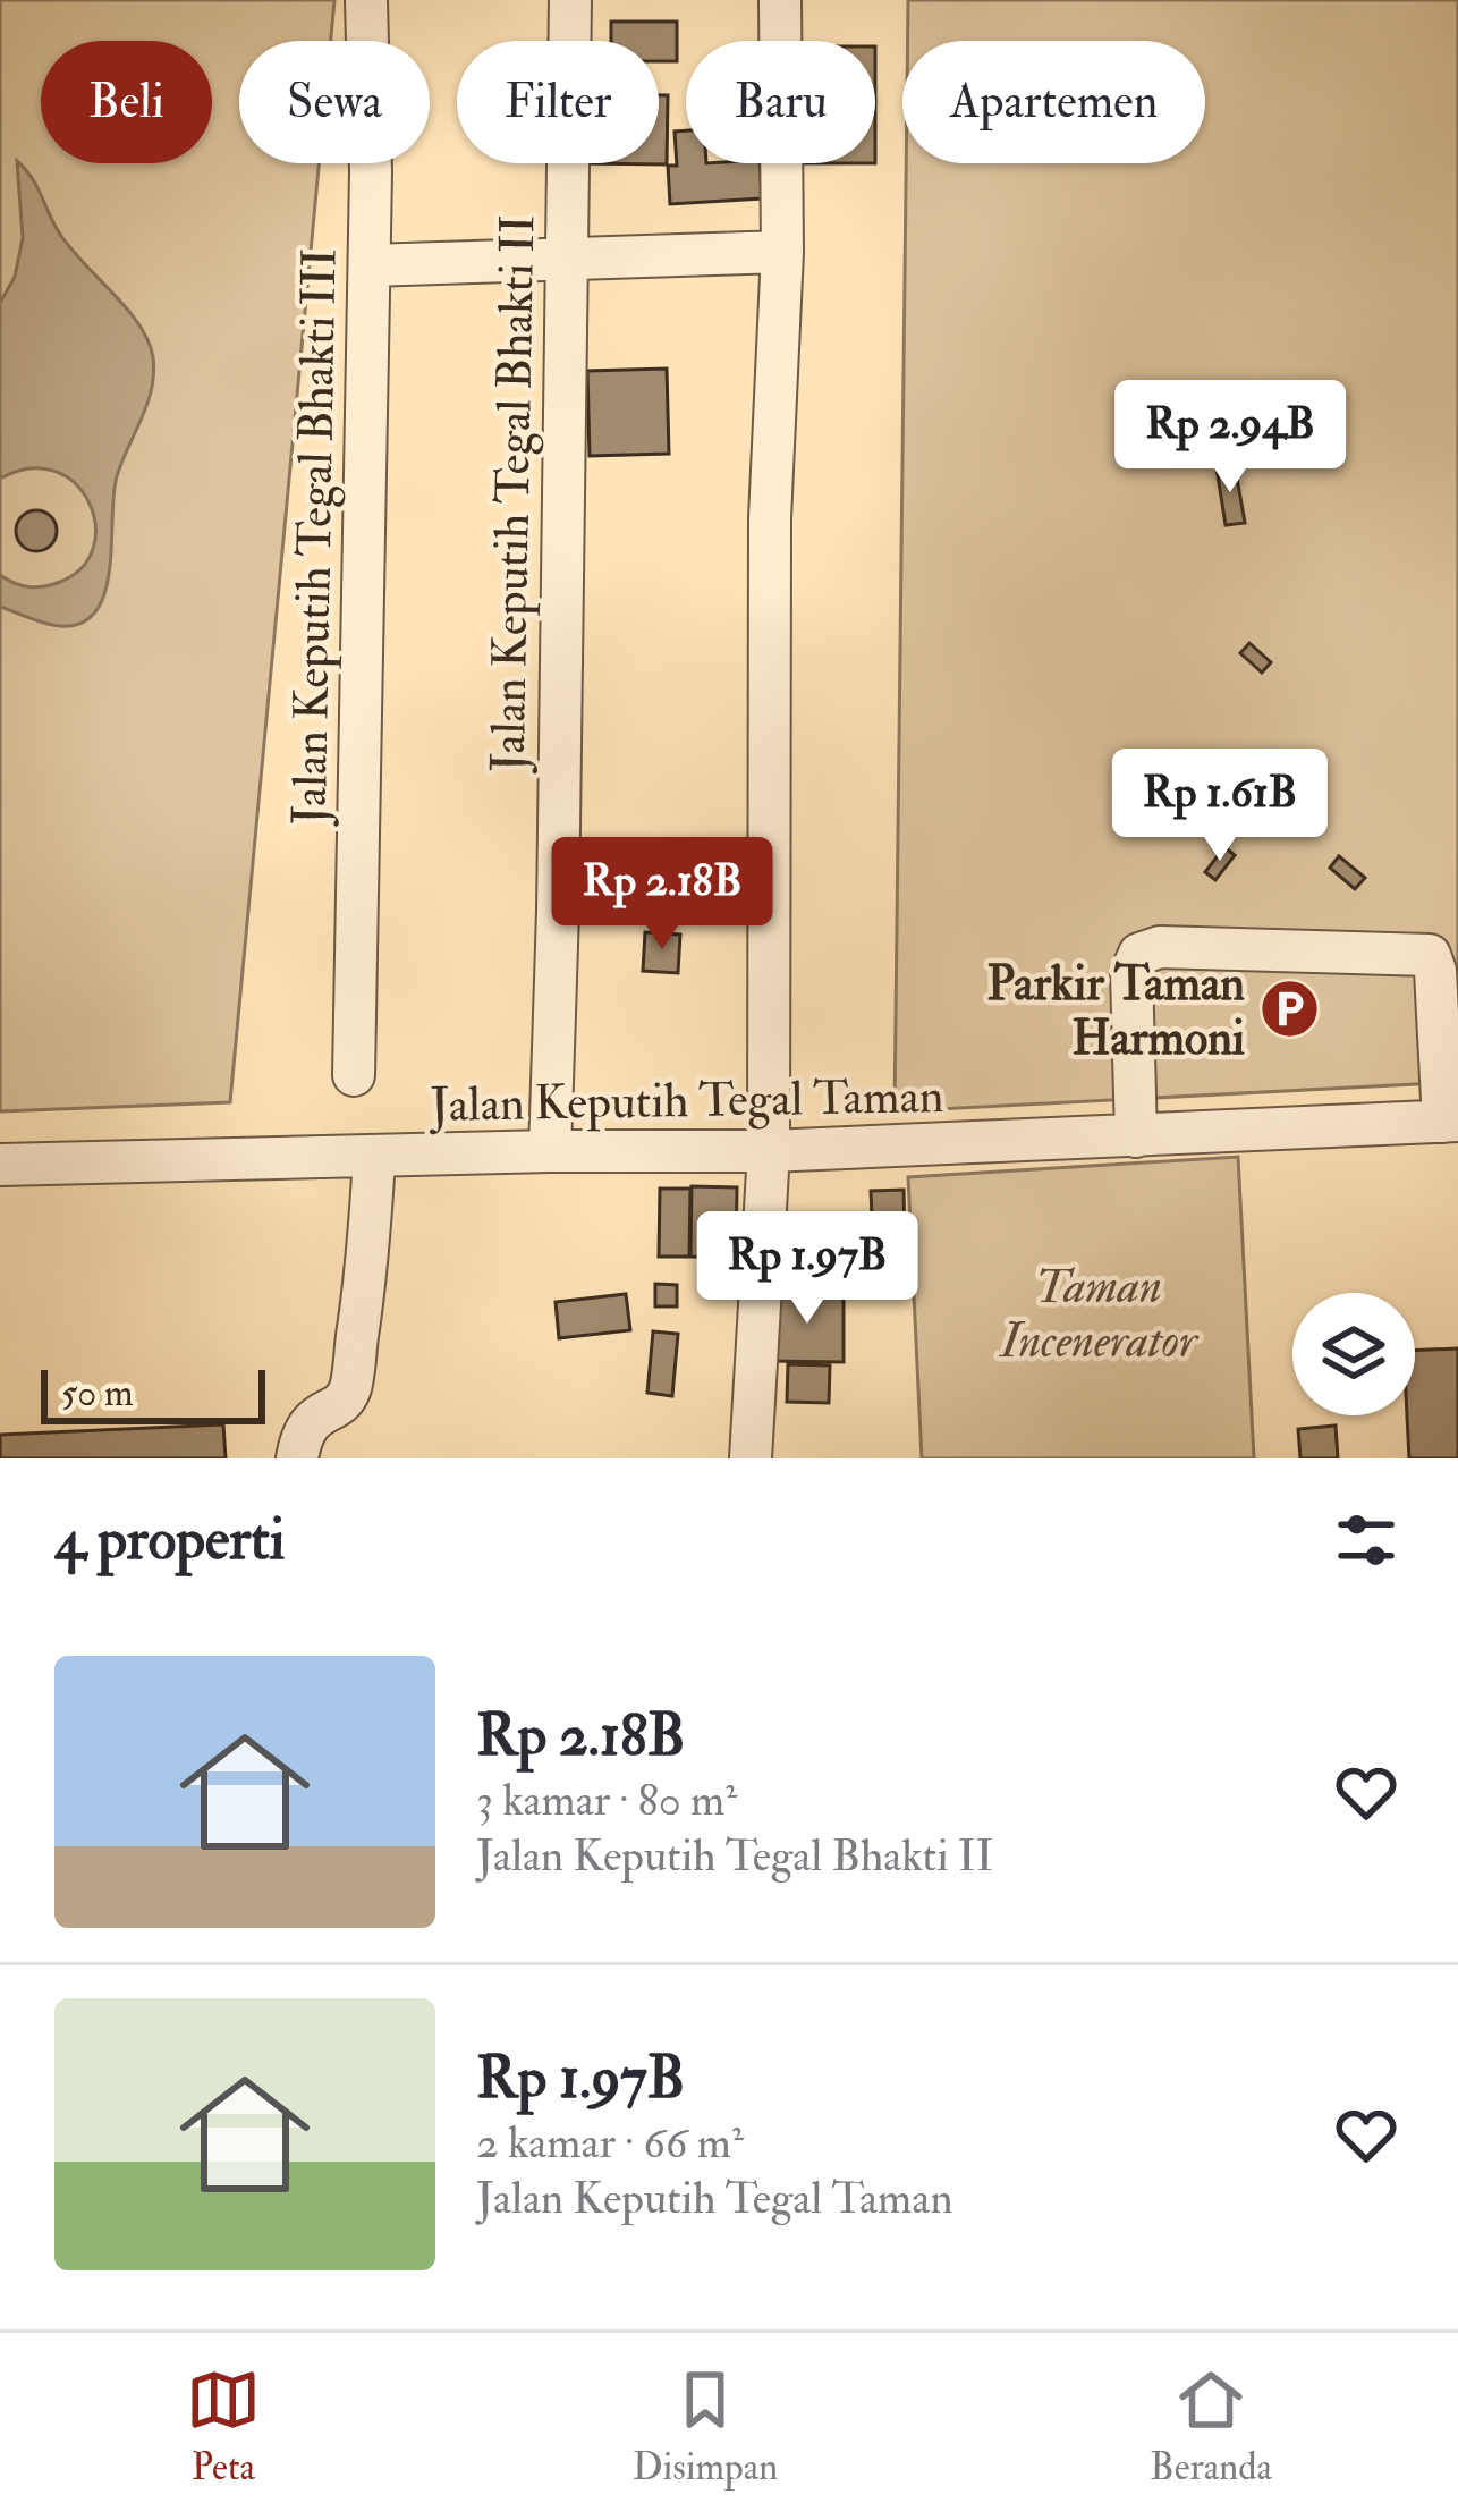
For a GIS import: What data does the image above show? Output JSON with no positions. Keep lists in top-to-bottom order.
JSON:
{
  "streets": {
    "street": ["Jalan Keputih Tegal Bhakti II", "Jalan Keputih Tegal Bhakti III", "Jalan Keputih Tegal Taman"]
  },
  "crossings": [
    ["Jalan Keputih Tegal Bhakti II", "Jalan Keputih Tegal Taman"]
  ],
  "parks": ["Taman Incenerator"],
  "places": {
    "parking": ["Parkir Taman Harmoni"]
  },
  "scale_bar": "50 m",
  "page": {
    "chip": [
      "Beli",
      "Sewa",
      "Filter",
      "Baru",
      "Apartemen"
    ],
    "price": [
      "Rp 2.94B",
      "Rp 1.61B",
      "Rp 2.18B",
      "Rp 1.97B"
    ],
    "scale": "50 m",
    "heading": "4 properti",
    "list": [
      {
        "name": "Rp 2.18B",
        "note": "3 kamar · 80 m² · Jalan Keputih Tegal Bhakti II"
      },
      {
        "name": "Rp 1.97B",
        "note": "2 kamar · 66 m² · Jalan Keputih Tegal Taman"
      }
    ],
    "tabs": ["Peta", "Disimpan", "Beranda"]
  }
}
